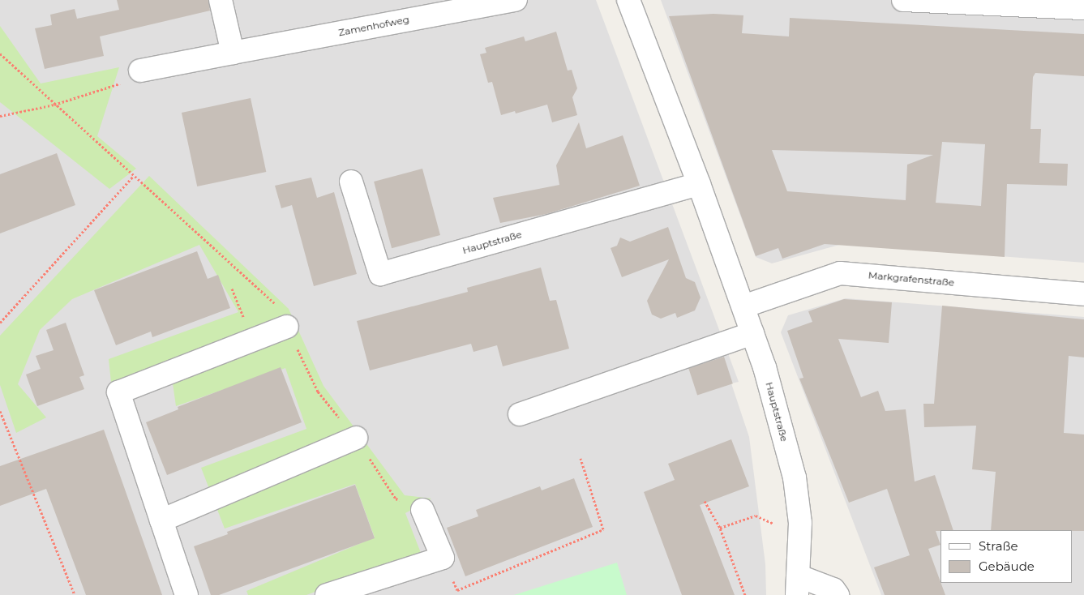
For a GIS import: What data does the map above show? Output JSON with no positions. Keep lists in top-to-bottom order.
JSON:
{
  "streets": {
    "street": ["Zamenhofweg", "Hauptstraße", "Markgrafenstraße"]
  },
  "crossings": [
    ["Hauptstraße", "Markgrafenstraße"]
  ],
  "legend": ["Straße", "Gebäude"]
}
